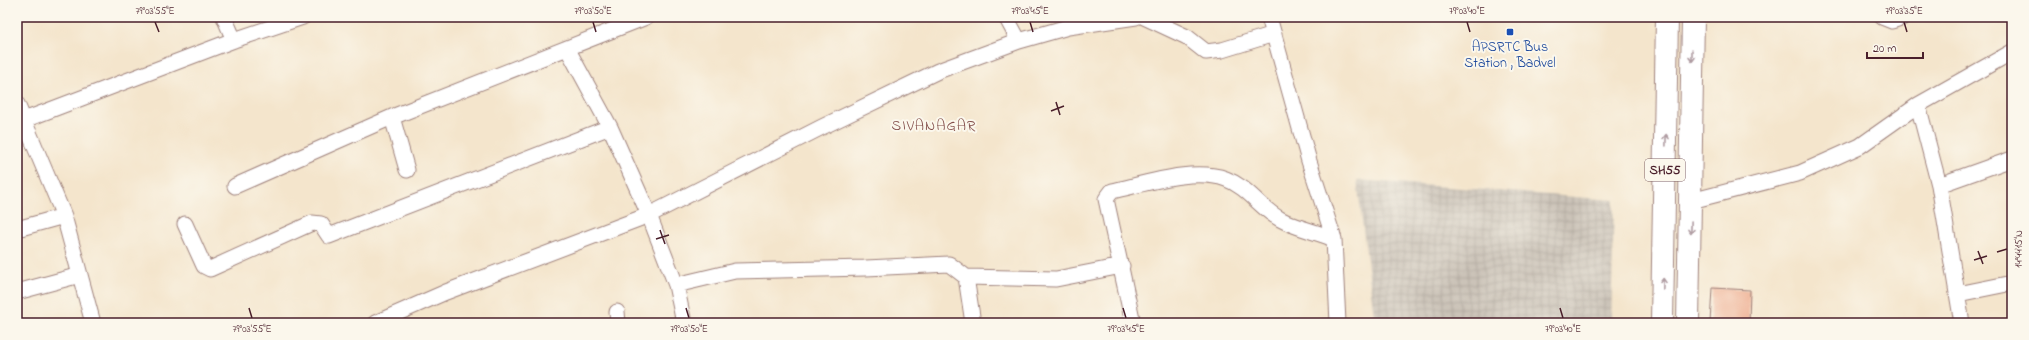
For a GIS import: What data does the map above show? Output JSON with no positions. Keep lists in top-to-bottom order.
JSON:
{
  "streets": {
    "main road": ["SH55"]
  },
  "districts": ["SIVANAGAR"],
  "places": {
    "transit": ["APSRTC Bus Station , Badvel"]
  },
  "scale_bar": "20 m",
  "coordinates": [
    "79°03'55\"E",
    "79°03'50\"E",
    "79°03'45\"E",
    "79°03'40\"E",
    "79°03'35\"E",
    "14°44'15\"N"
  ]
}
